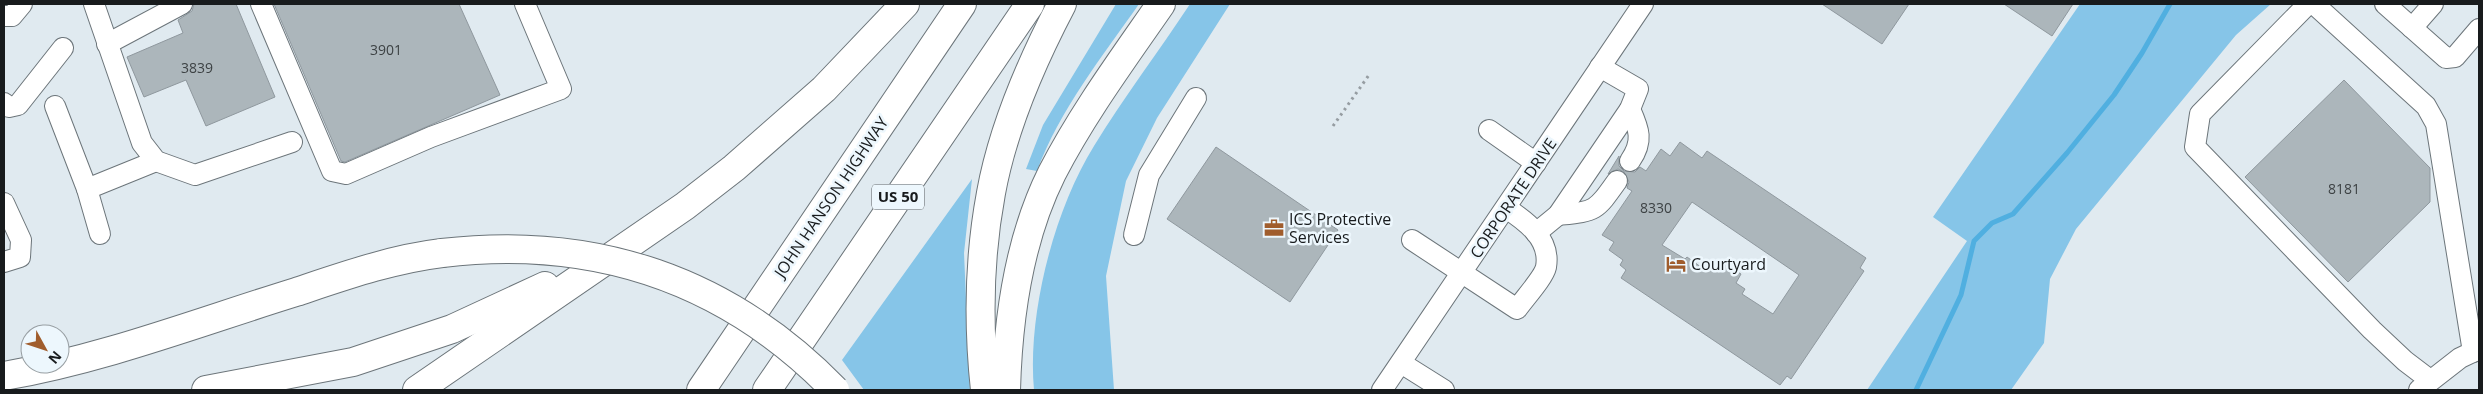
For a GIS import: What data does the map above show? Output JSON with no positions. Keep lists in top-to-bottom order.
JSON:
{
  "streets": {
    "highway": ["JOHN HANSON HIGHWAY", "US 50"],
    "street": ["CORPORATE DRIVE"]
  },
  "places": {
    "office": ["ICS Protective Services"],
    "hotel": ["Courtyard"]
  },
  "house_numbers": [
    "3901",
    "3839",
    "8181",
    "8330"
  ],
  "north": "bottom right"
}
